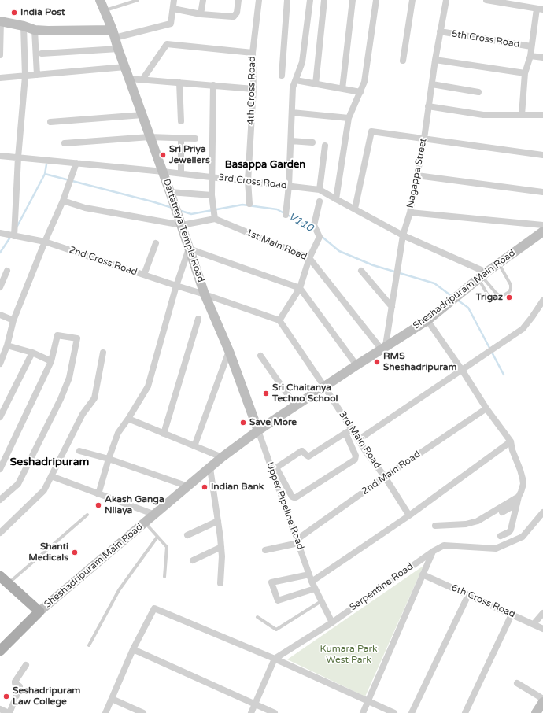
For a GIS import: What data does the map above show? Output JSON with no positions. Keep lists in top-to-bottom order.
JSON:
{
  "streets": {
    "main road": ["Sheshadripuram Main Road"],
    "street": [
      "5th Cross Road",
      "4th Cross Road",
      "Nagappa Street",
      "3rd Cross Road",
      "Dattatreya Temple Road",
      "1st Main Road",
      "2nd Cross Road",
      "3rd Main Road",
      "2nd Main Road",
      "Upper Pipeline Road",
      "Serpentine Road",
      "6th Cross Road"
    ]
  },
  "crossings": [
    ["5th Cross Road", "Nagappa Street"],
    ["4th Cross Road", "3rd Cross Road"],
    ["Nagappa Street", "3rd Cross Road"],
    ["Nagappa Street", "1st Main Road"],
    ["Nagappa Street", "Sheshadripuram Main Road"],
    ["3rd Cross Road", "Dattatreya Temple Road"],
    ["3rd Cross Road", "Sheshadripuram Main Road"],
    ["Dattatreya Temple Road", "2nd Cross Road"],
    ["Dattatreya Temple Road", "Sheshadripuram Main Road"],
    ["Dattatreya Temple Road", "Upper Pipeline Road"],
    ["1st Main Road", "Sheshadripuram Main Road"],
    ["Sheshadripuram Main Road", "3rd Main Road"],
    ["Sheshadripuram Main Road", "Upper Pipeline Road"],
    ["3rd Main Road", "2nd Main Road"],
    ["2nd Main Road", "Upper Pipeline Road"],
    ["Upper Pipeline Road", "Serpentine Road"]
  ],
  "districts": ["Basappa Garden", "Seshadripuram"],
  "water": ["V110"],
  "parks": ["Kumara Park West Park"],
  "places": [
    "India Post",
    "Sri Priya Jewellers",
    "Trigaz",
    "RMS Sheshadripuram",
    "Sri Chaitanya Techno School",
    "Save More",
    "Indian Bank",
    "Akash Ganga Nilaya",
    "Shanti Medicals",
    "Seshadripuram Law College"
  ]
}
